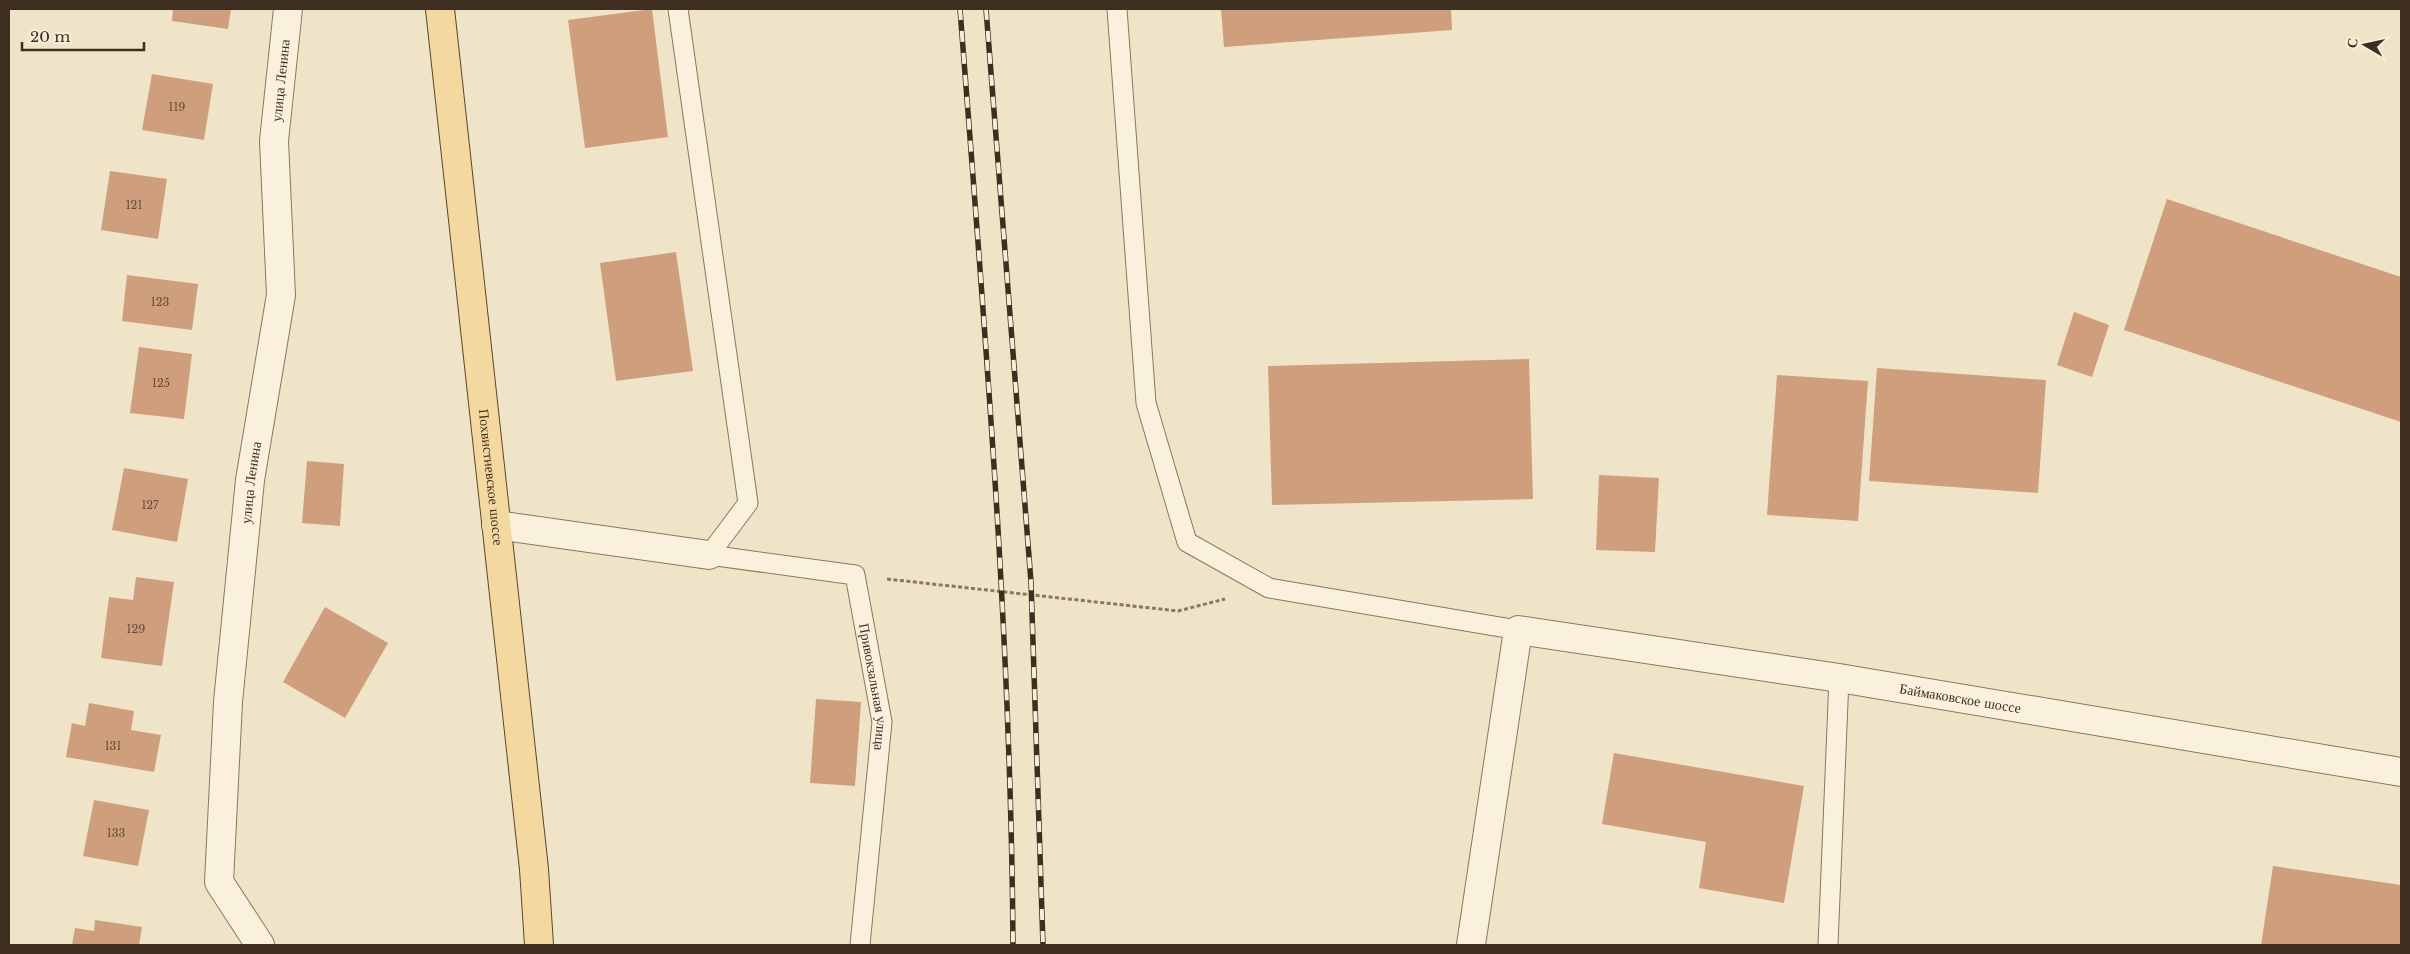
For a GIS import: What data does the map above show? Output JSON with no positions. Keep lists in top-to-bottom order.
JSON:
{
  "streets": {
    "main road": ["Похвистневское шоссе"],
    "street": ["улица Ленина", "Баймаковское шоссе"],
    "lane": ["Привокзальная улица"]
  },
  "house_numbers": [
    "119",
    "121",
    "123",
    "125",
    "127",
    "129",
    "131",
    "133"
  ],
  "scale_bar": "20 m",
  "north": "left"
}
